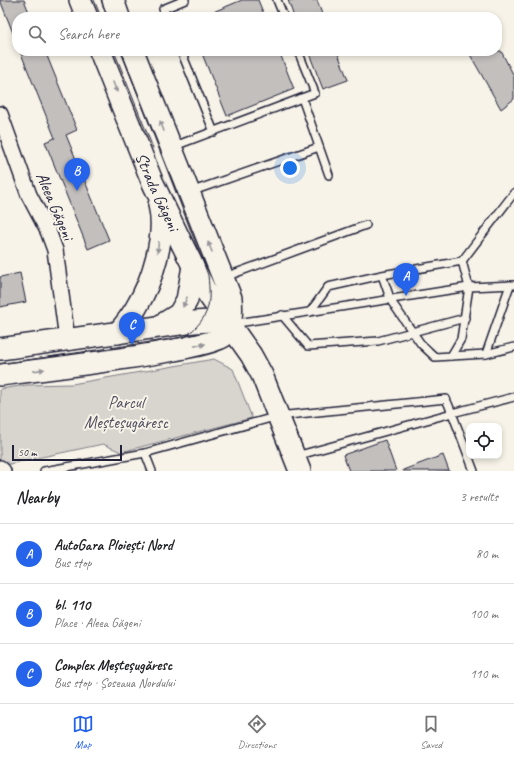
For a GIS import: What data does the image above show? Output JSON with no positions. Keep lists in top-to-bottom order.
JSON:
{
  "streets": {
    "main road": ["Strada Găgeni"],
    "street": ["Aleea Găgeni"]
  },
  "parks": ["Parcul Meșteșugăresc"],
  "scale_bar": "50 m",
  "page": {
    "search": "Search here",
    "pins": ["B", "A", "C"],
    "scale": "50 m",
    "heading": ["Nearby", "3 results"],
    "list": [
      {
        "mark": "A",
        "name": "AutoGara Ploiești Nord",
        "note": "Bus stop",
        "value": "80 m"
      },
      {
        "mark": "B",
        "name": "bl. 110",
        "note": "Place · Aleea Găgeni",
        "value": "100 m"
      },
      {
        "mark": "C",
        "name": "Complex Meșteșugăresc",
        "note": "Bus stop · Șoseaua Nordului",
        "value": "110 m"
      }
    ],
    "nav": ["Map", "Directions", "Saved"]
  }
}
